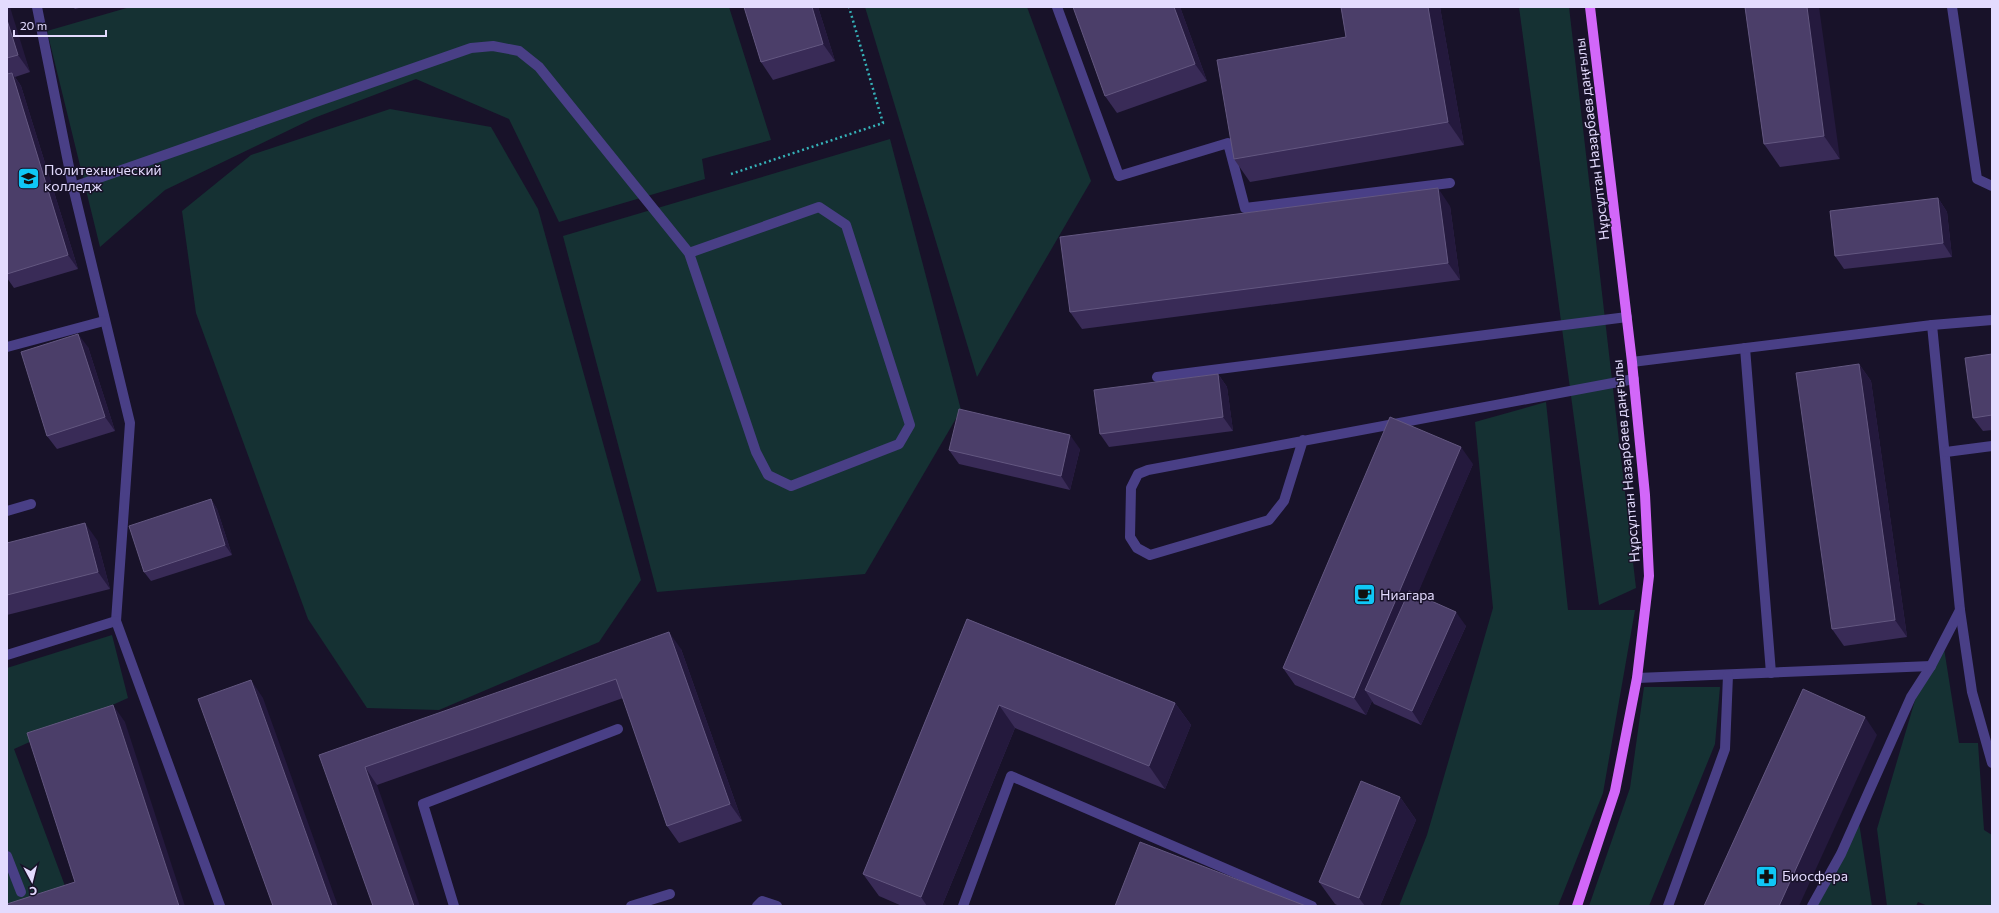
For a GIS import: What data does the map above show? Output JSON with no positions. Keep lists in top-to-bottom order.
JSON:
{
  "streets": {
    "main road": ["Нұрсұлтан Назарбаев даңғылы"]
  },
  "places": {
    "school or university": ["Политехнический колледж"],
    "cafe": ["Ниагара"],
    "pharmacy": ["Биосфера"]
  },
  "scale_bar": "20 m",
  "north": "bottom"
}
